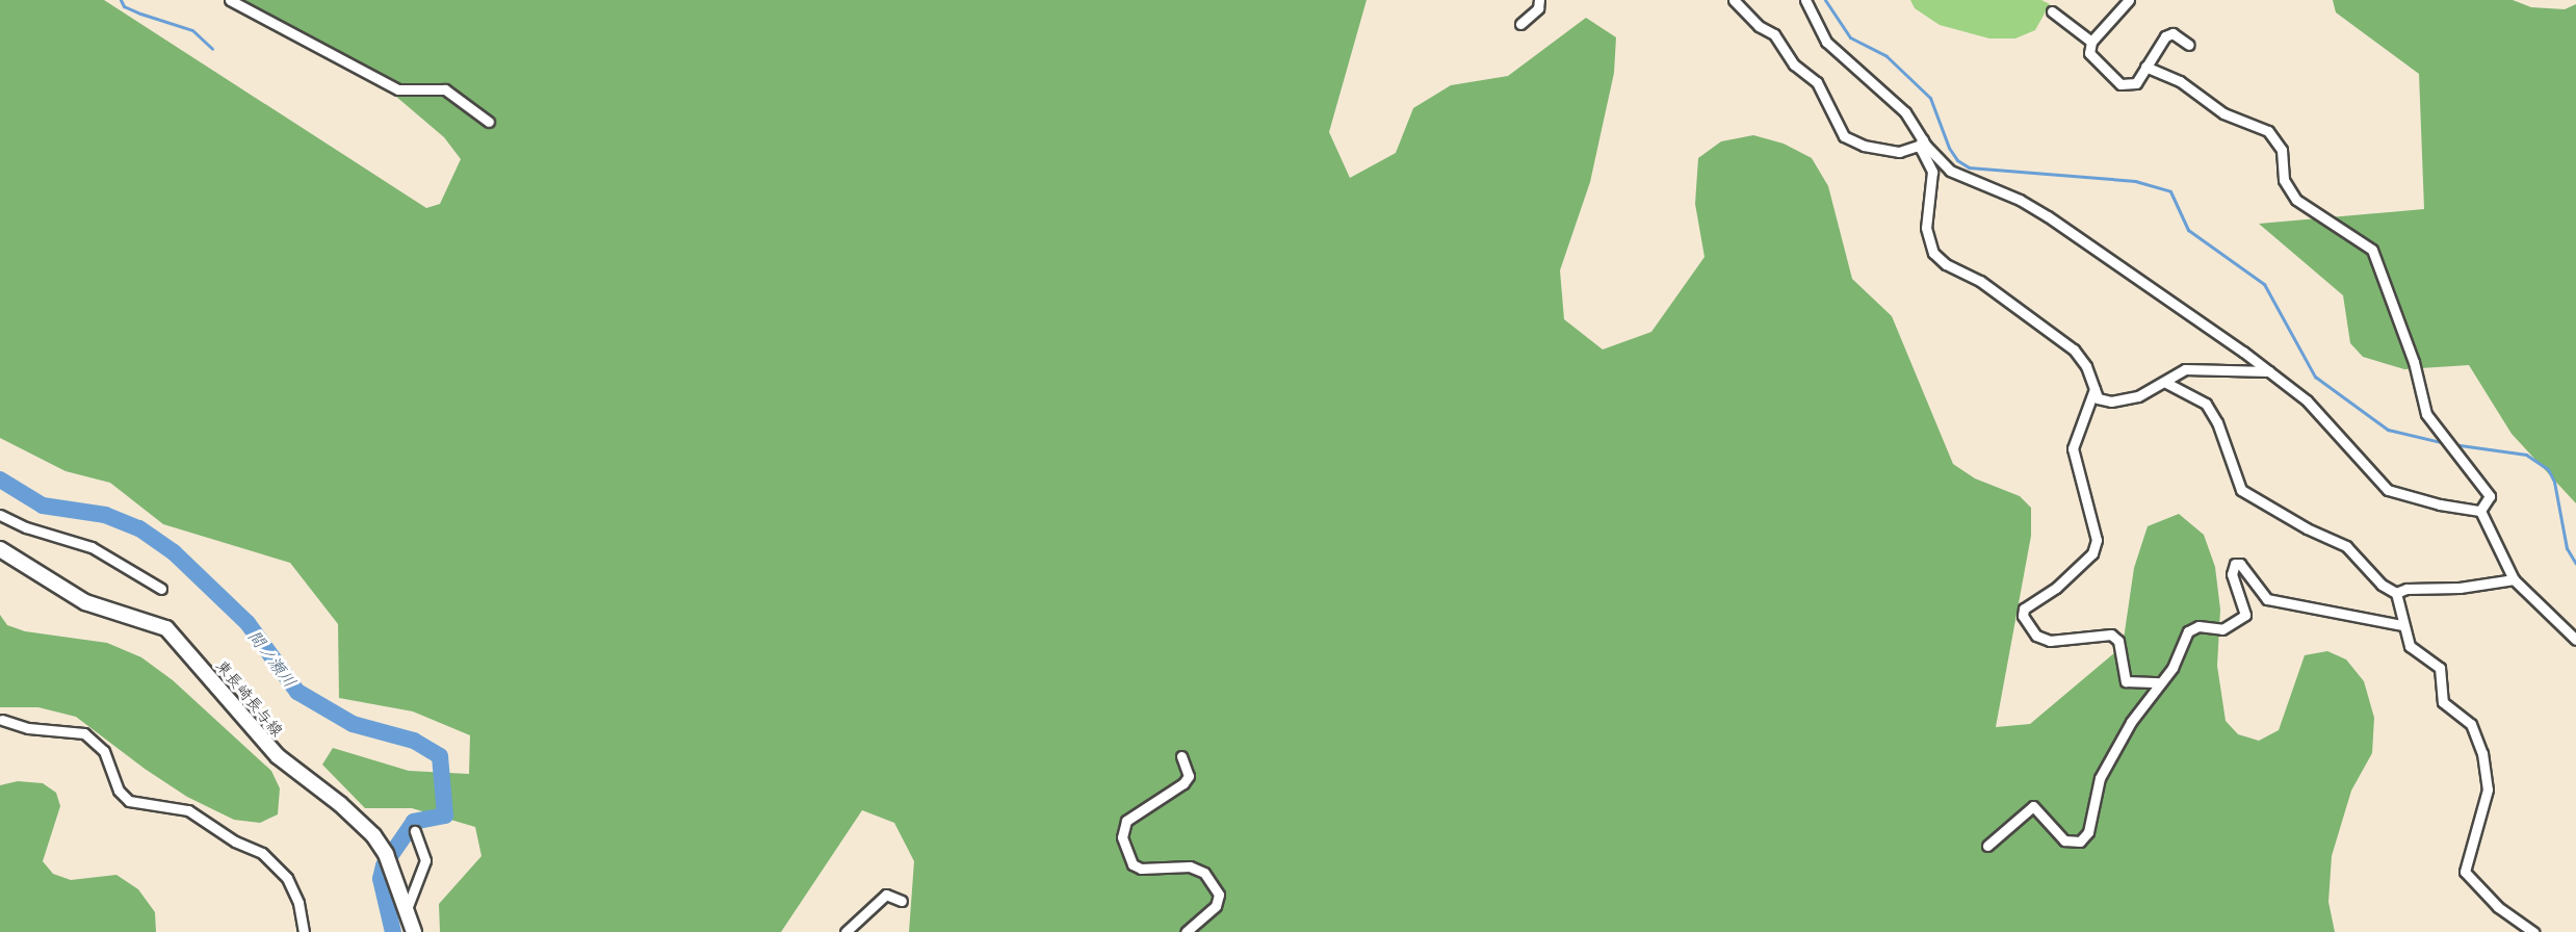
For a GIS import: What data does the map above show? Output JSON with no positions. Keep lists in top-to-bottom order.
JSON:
{
  "streets": {
    "main road": ["東長崎長与線"]
  },
  "water": ["間ノ瀬川"]
}
